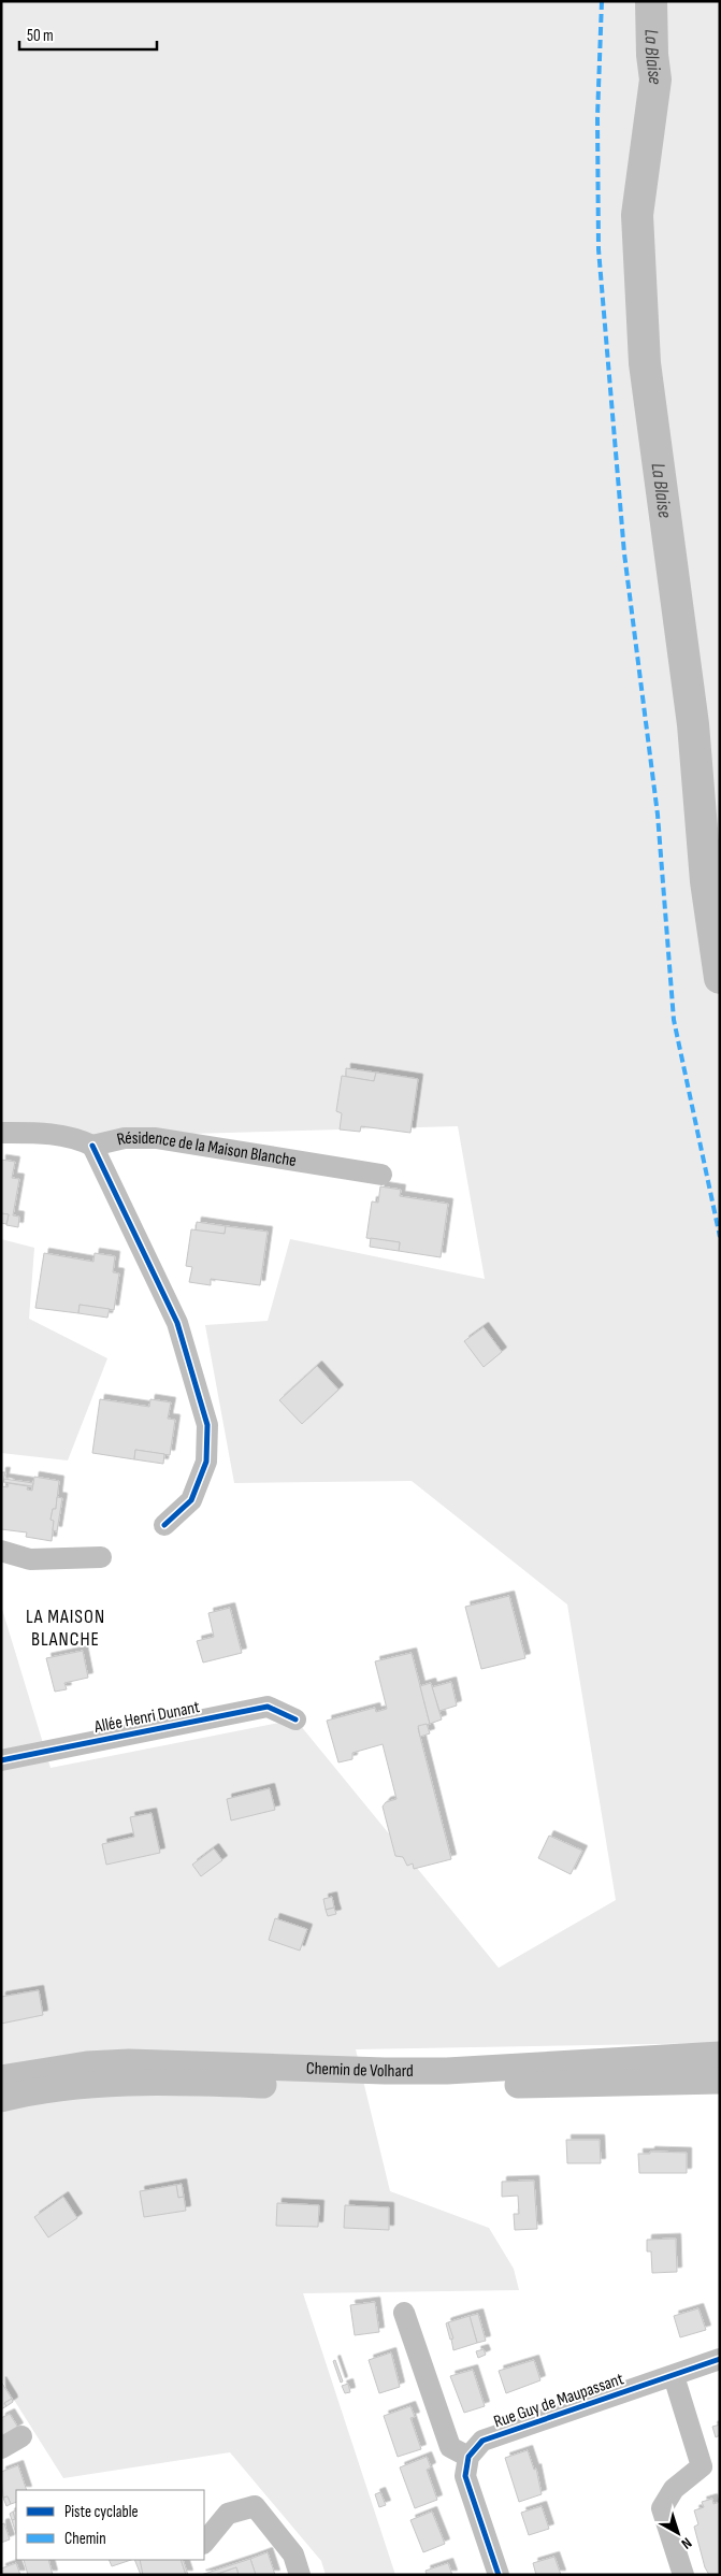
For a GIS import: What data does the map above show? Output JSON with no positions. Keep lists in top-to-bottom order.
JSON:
{
  "streets": {
    "main road": ["Chemin de Volhard"],
    "street": ["Résidence de la Maison Blanche", "Allée Henri Dunant", "Rue Guy de Maupassant"]
  },
  "districts": ["LA MAISON BLANCHE"],
  "water": ["La Blaise"],
  "legend": ["Piste cyclable", "Chemin"],
  "scale_bar": "50 m",
  "north": "bottom right"
}
